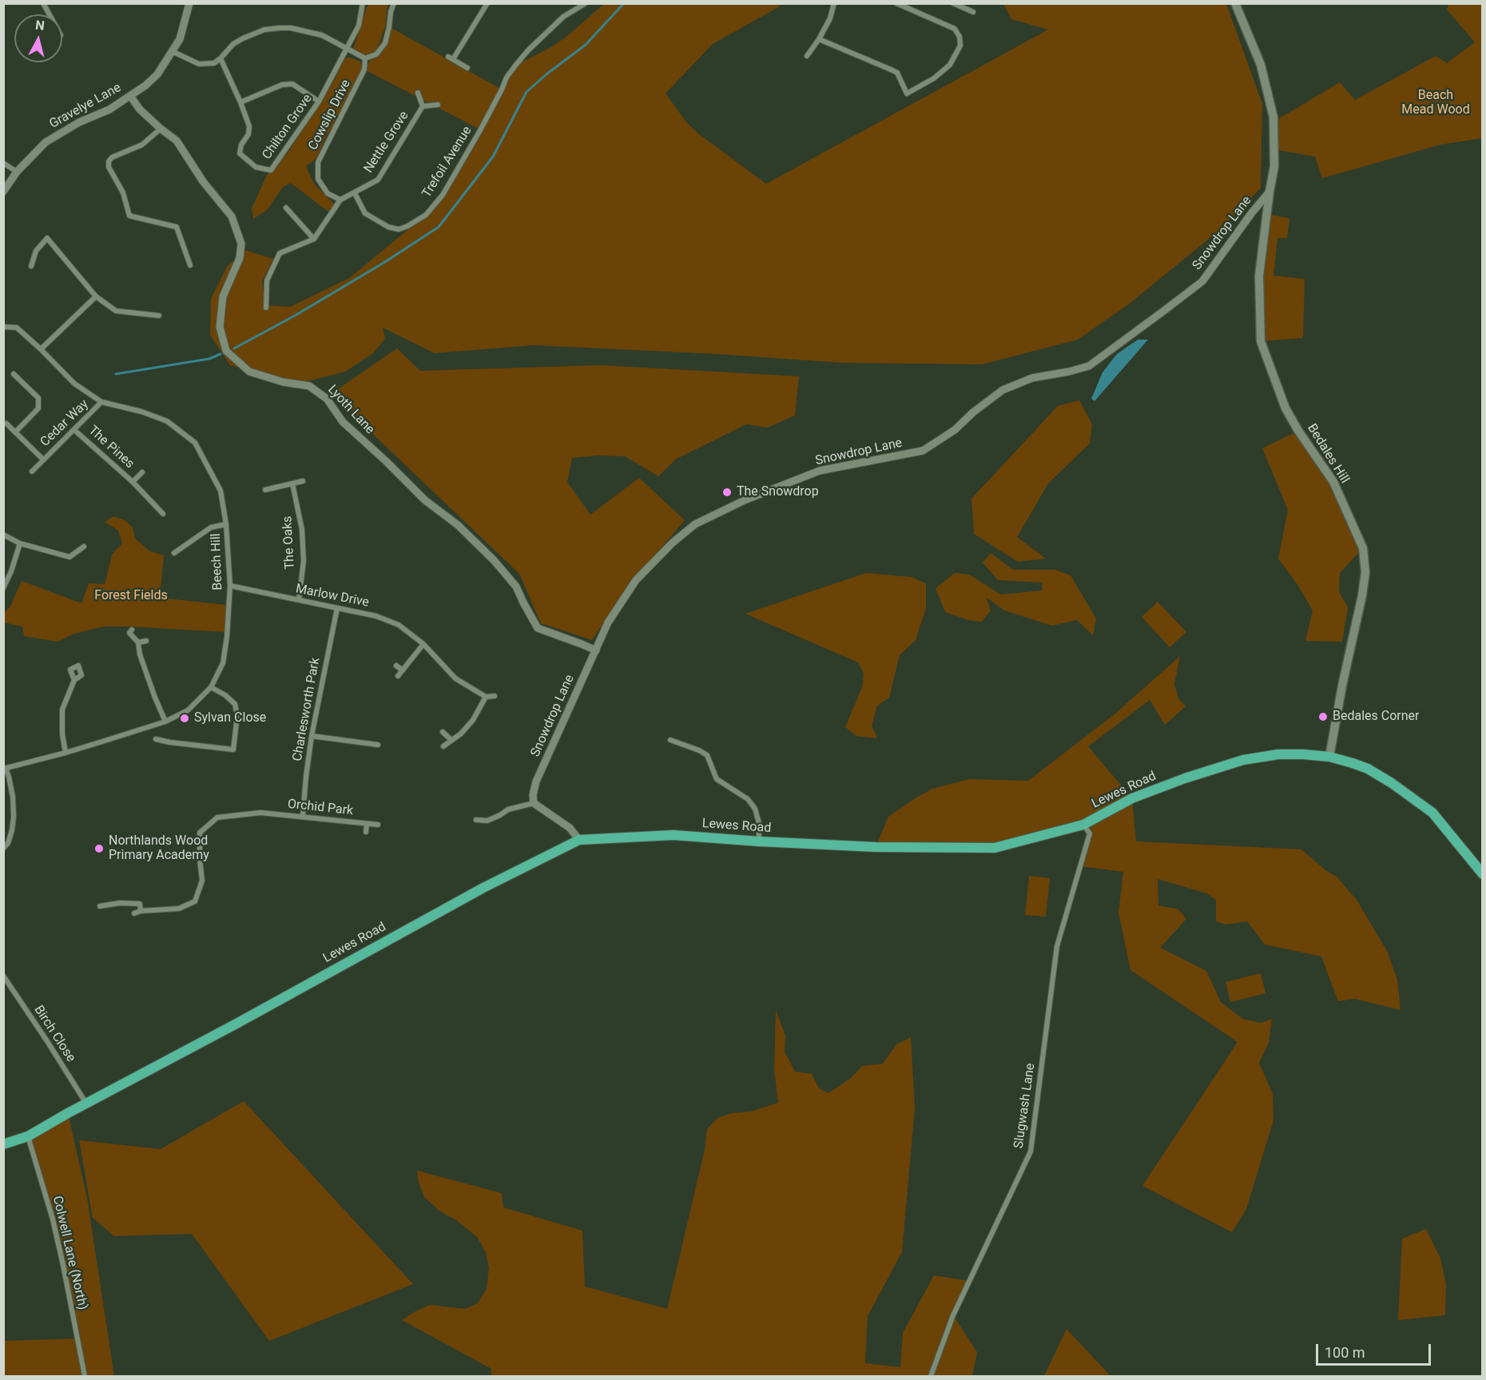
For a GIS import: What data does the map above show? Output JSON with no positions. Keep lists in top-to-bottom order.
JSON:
{
  "streets": {
    "highway": ["Lewes Road"],
    "main road": ["Bedales Hill"],
    "street": [
      "Gravelye Lane",
      "Cowslip Drive",
      "Chilton Grove",
      "Nettle Grove",
      "Trefoil Avenue",
      "Snowdrop Lane",
      "Lyoth Lane",
      "Cedar Way",
      "The Pines",
      "The Oaks",
      "Beech Hill",
      "Marlow Drive",
      "Charlesworth Park",
      "Orchid Park",
      "Birch Close",
      "Slugwash Lane",
      "Colwell Lane (North)"
    ]
  },
  "crossings": [
    ["Gravelye Lane", "Lyoth Lane"],
    ["Cowslip Drive", "Nettle Grove"],
    ["Nettle Grove", "Trefoil Avenue"],
    ["Snowdrop Lane", "Lyoth Lane"],
    ["Snowdrop Lane", "Bedales Hill"],
    ["Cedar Way", "The Pines"],
    ["Cedar Way", "Beech Hill"],
    ["Bedales Hill", "Lewes Road"],
    ["The Oaks", "Marlow Drive"],
    ["Beech Hill", "Marlow Drive"],
    ["Marlow Drive", "Charlesworth Park"],
    ["Charlesworth Park", "Orchid Park"],
    ["Lewes Road", "Birch Close"],
    ["Lewes Road", "Slugwash Lane"],
    ["Lewes Road", "Colwell Lane (North)"]
  ],
  "parks": ["Beach Mead Wood", "Forest Fields"],
  "places": [
    "The Snowdrop",
    "Bedales Corner",
    "Sylvan Close",
    "Northlands Wood Primary Academy"
  ],
  "scale_bar": "100 m",
  "north": "top"
}
